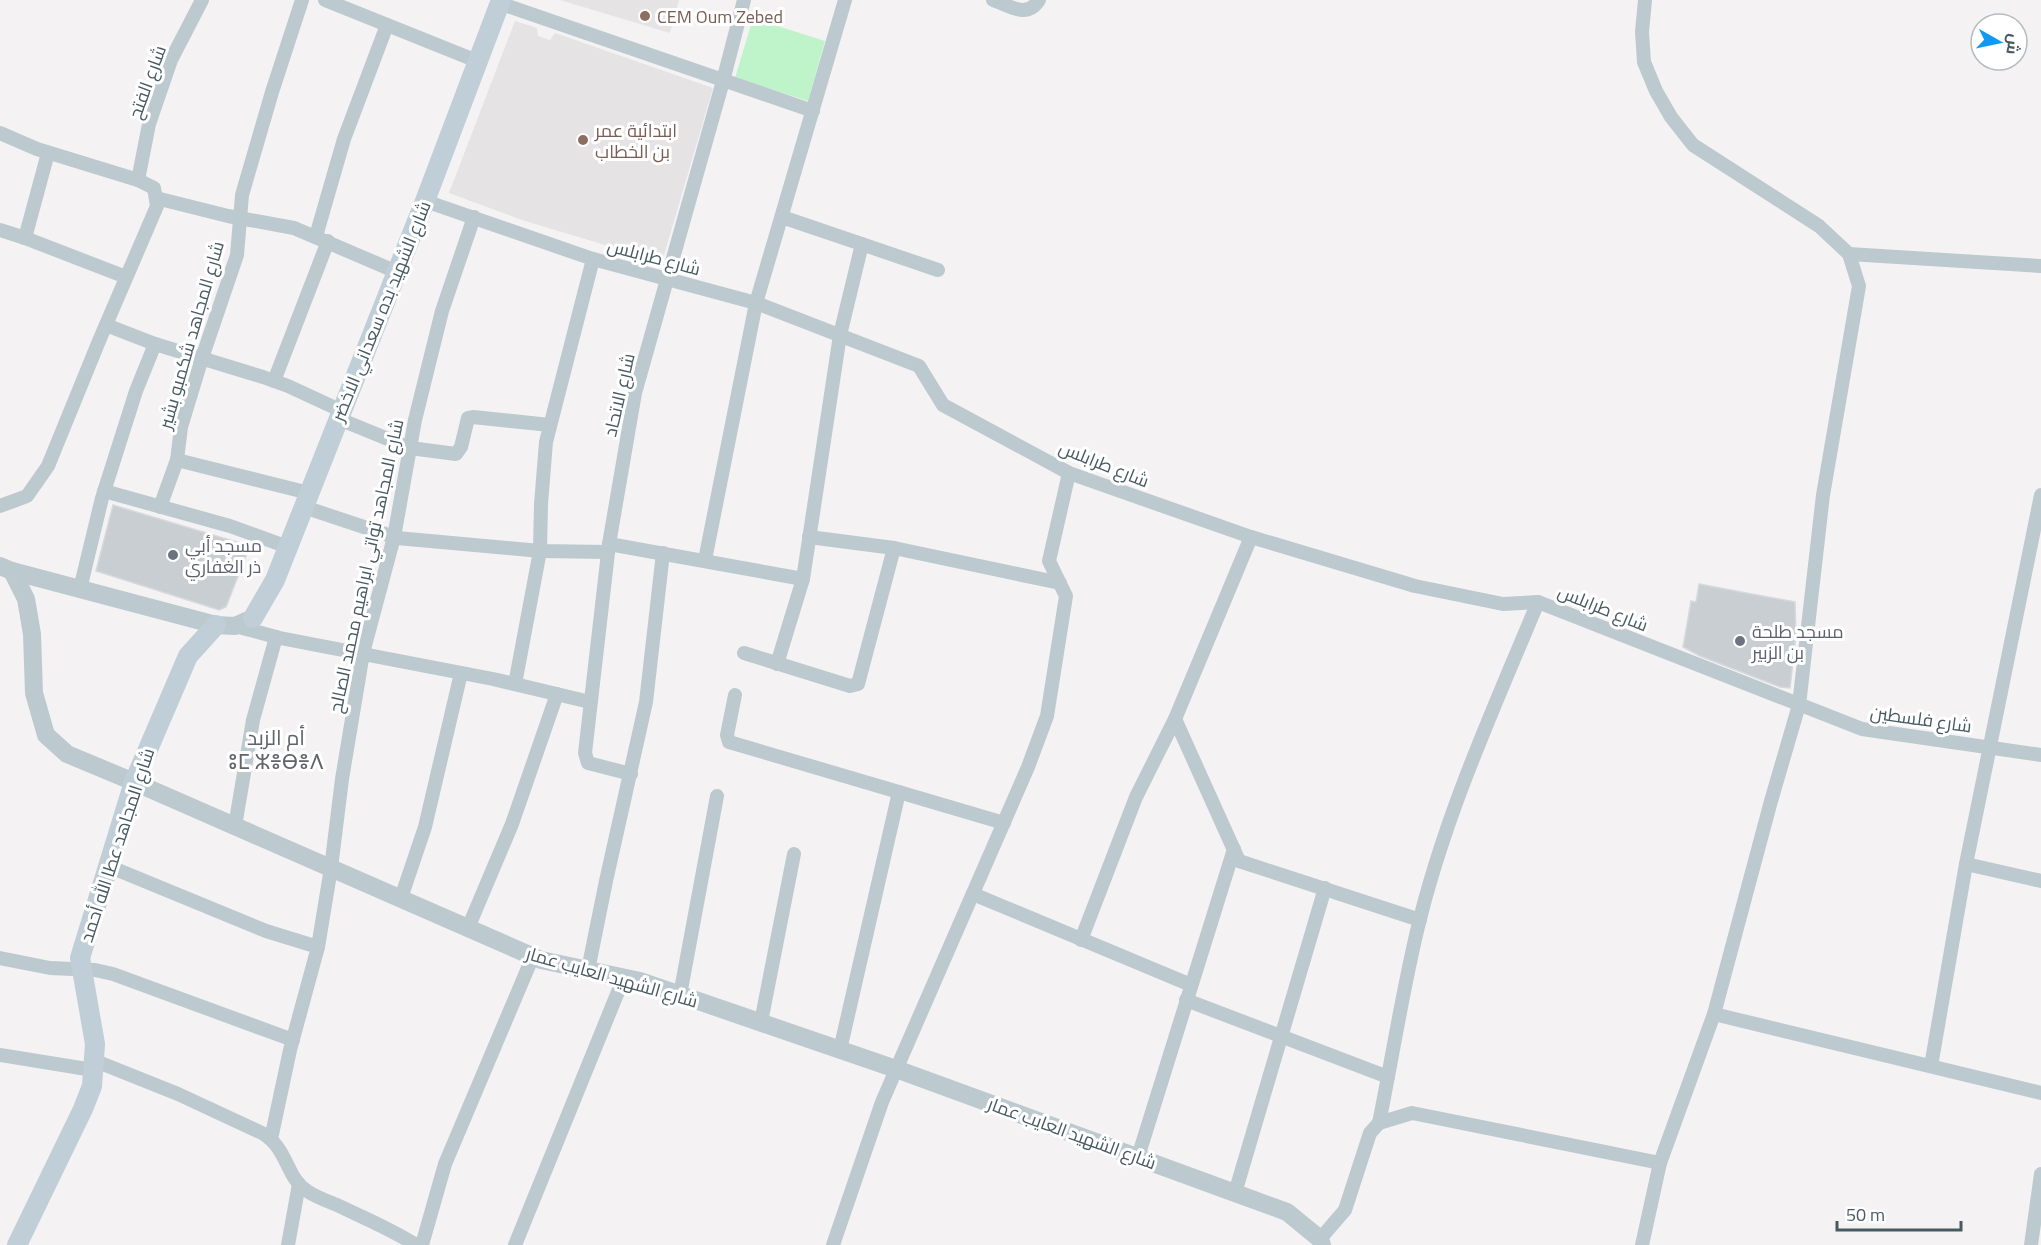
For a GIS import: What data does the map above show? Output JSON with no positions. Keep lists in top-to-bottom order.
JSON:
{
  "streets": {
    "main road": ["شارع الشهيد بده سعداني الاخضر", "شارع المجاهد عطا الله أحمد"],
    "street": [
      "شارع الفتح",
      "شارع طرابلس",
      "شارع المجاهد شكمبو بشير",
      "شارع الاتحاد",
      "شارع المجاهد تواتي ابراهيم محمد الصالح",
      "شارع فلسطين",
      "شارع الشهيد العايب عمار"
    ]
  },
  "crossings": [
    ["شارع طرابلس", "شارع الشهيد بده سعداني الاخضر"],
    ["شارع طرابلس", "شارع الاتحاد"],
    ["شارع طرابلس", "شارع المجاهد تواتي ابراهيم محمد الصالح"],
    ["شارع طرابلس", "شارع فلسطين"],
    ["شارع المجاهد تواتي ابراهيم محمد الصالح", "شارع الشهيد العايب عمار"],
    ["شارع المجاهد عطا الله أحمد", "شارع الشهيد العايب عمار"]
  ],
  "districts": ["أم الزبد ⵓⵎ ⵣⴻⴱⴻⴷ"],
  "places": [
    "CEM Oum Zebed",
    "ابتدائية عمر بن الخطاب",
    "مسجد أبي ذر الغفاري",
    "مسجد طلحة بن الزبير"
  ],
  "scale_bar": "50 m",
  "north": "right"
}
